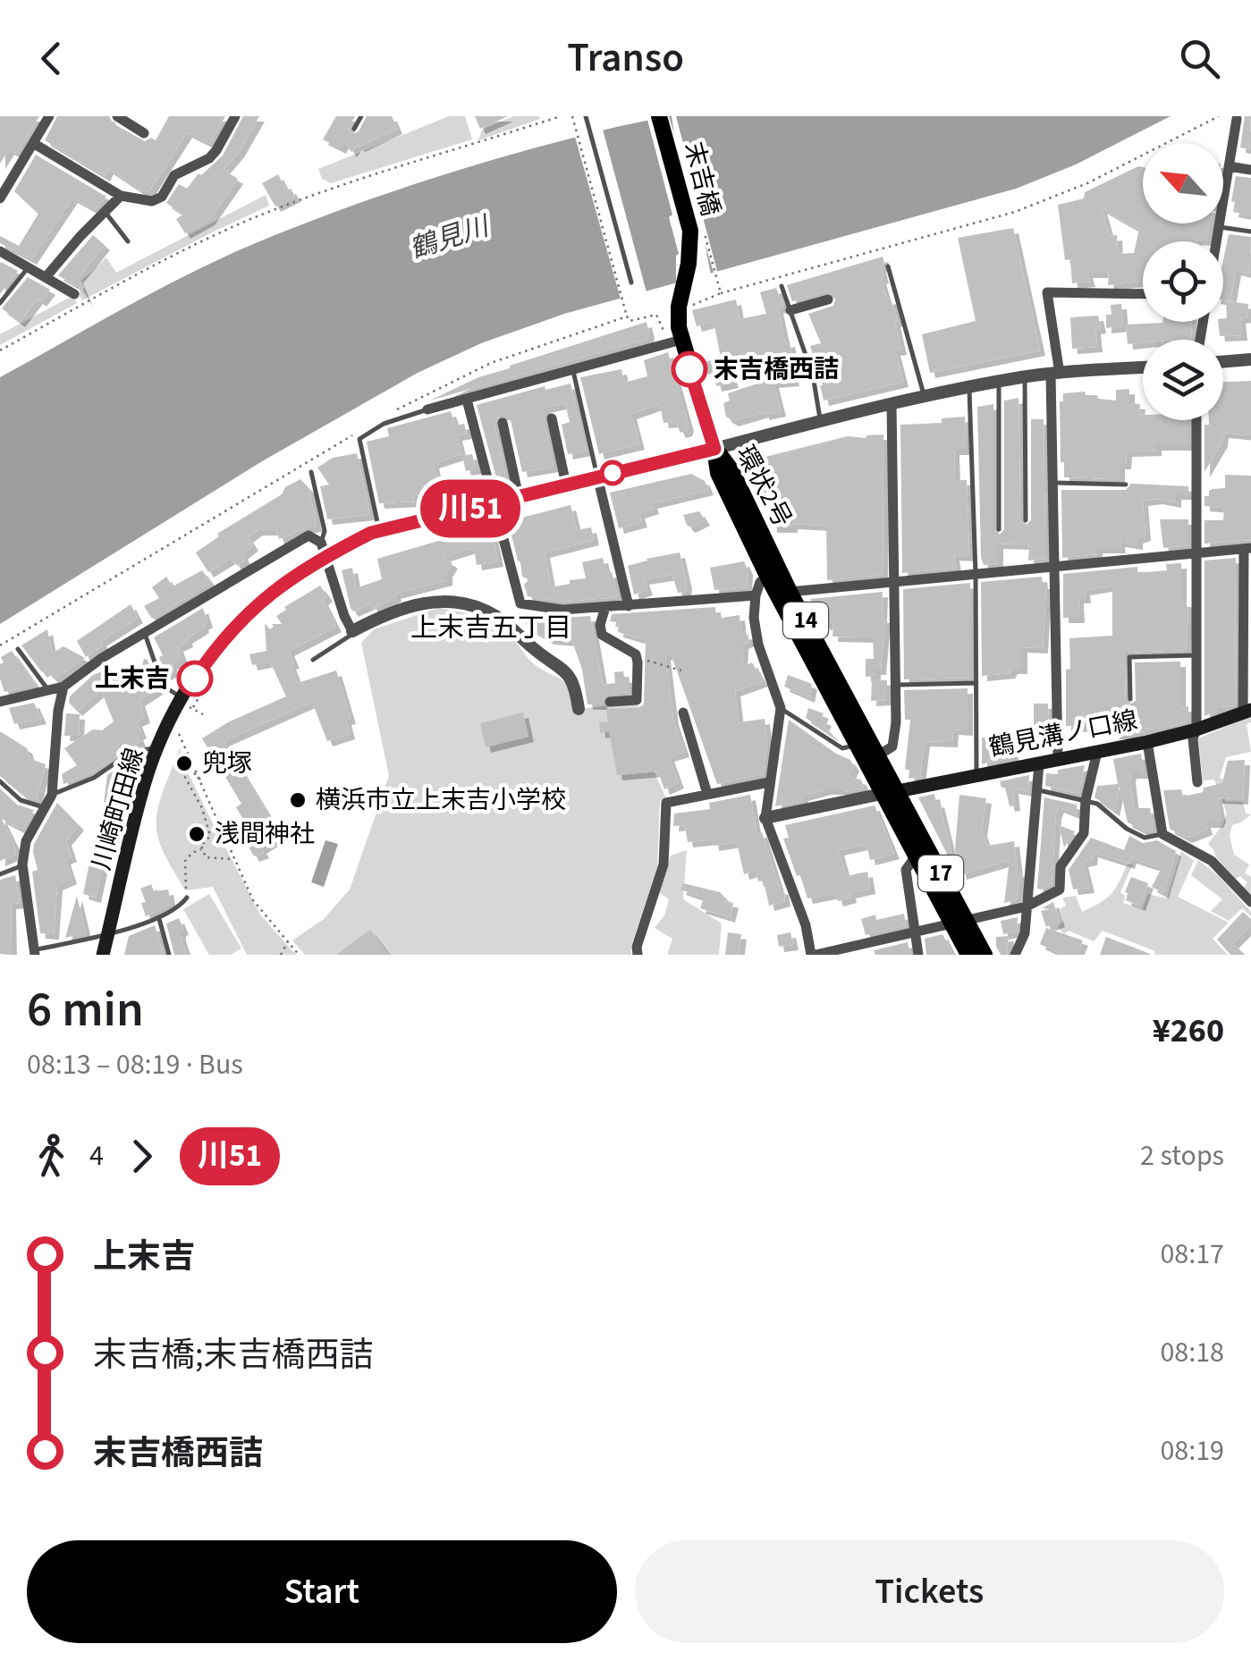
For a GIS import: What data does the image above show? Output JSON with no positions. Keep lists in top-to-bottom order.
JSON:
{
  "streets": {
    "main road": [
      "末吉橋",
      "環状2号",
      "14",
      "鶴見溝ノ口線",
      "川崎町田線",
      "17"
    ]
  },
  "crossings": [
    ["末吉橋", "14"],
    ["環状2号", "14"],
    ["環状2号", "鶴見溝ノ口線"],
    ["環状2号", "川崎町田線"],
    ["14", "川崎町田線"]
  ],
  "districts": ["上末吉五丁目"],
  "water": ["鶴見川"],
  "places": [
    "末吉橋西詰",
    "上末吉",
    "兜塚",
    "横浜市立上末吉小学校",
    "浅間神社"
  ],
  "lines": ["bus line 川51"],
  "north": "top left",
  "page": {
    "header": "Transo",
    "on_map": "川51",
    "heading": ["6 min", "08:13 – 08:19 · Bus", "¥260"],
    "legs": ["4", "川51", "2 stops"],
    "list": [
      {
        "name": "上末吉",
        "value": "08:17"
      },
      {
        "name": "末吉橋;末吉橋西詰",
        "value": "08:18"
      },
      {
        "name": "末吉橋西詰",
        "value": "08:19"
      }
    ],
    "buttons": ["Start", "Tickets"]
  }
}
